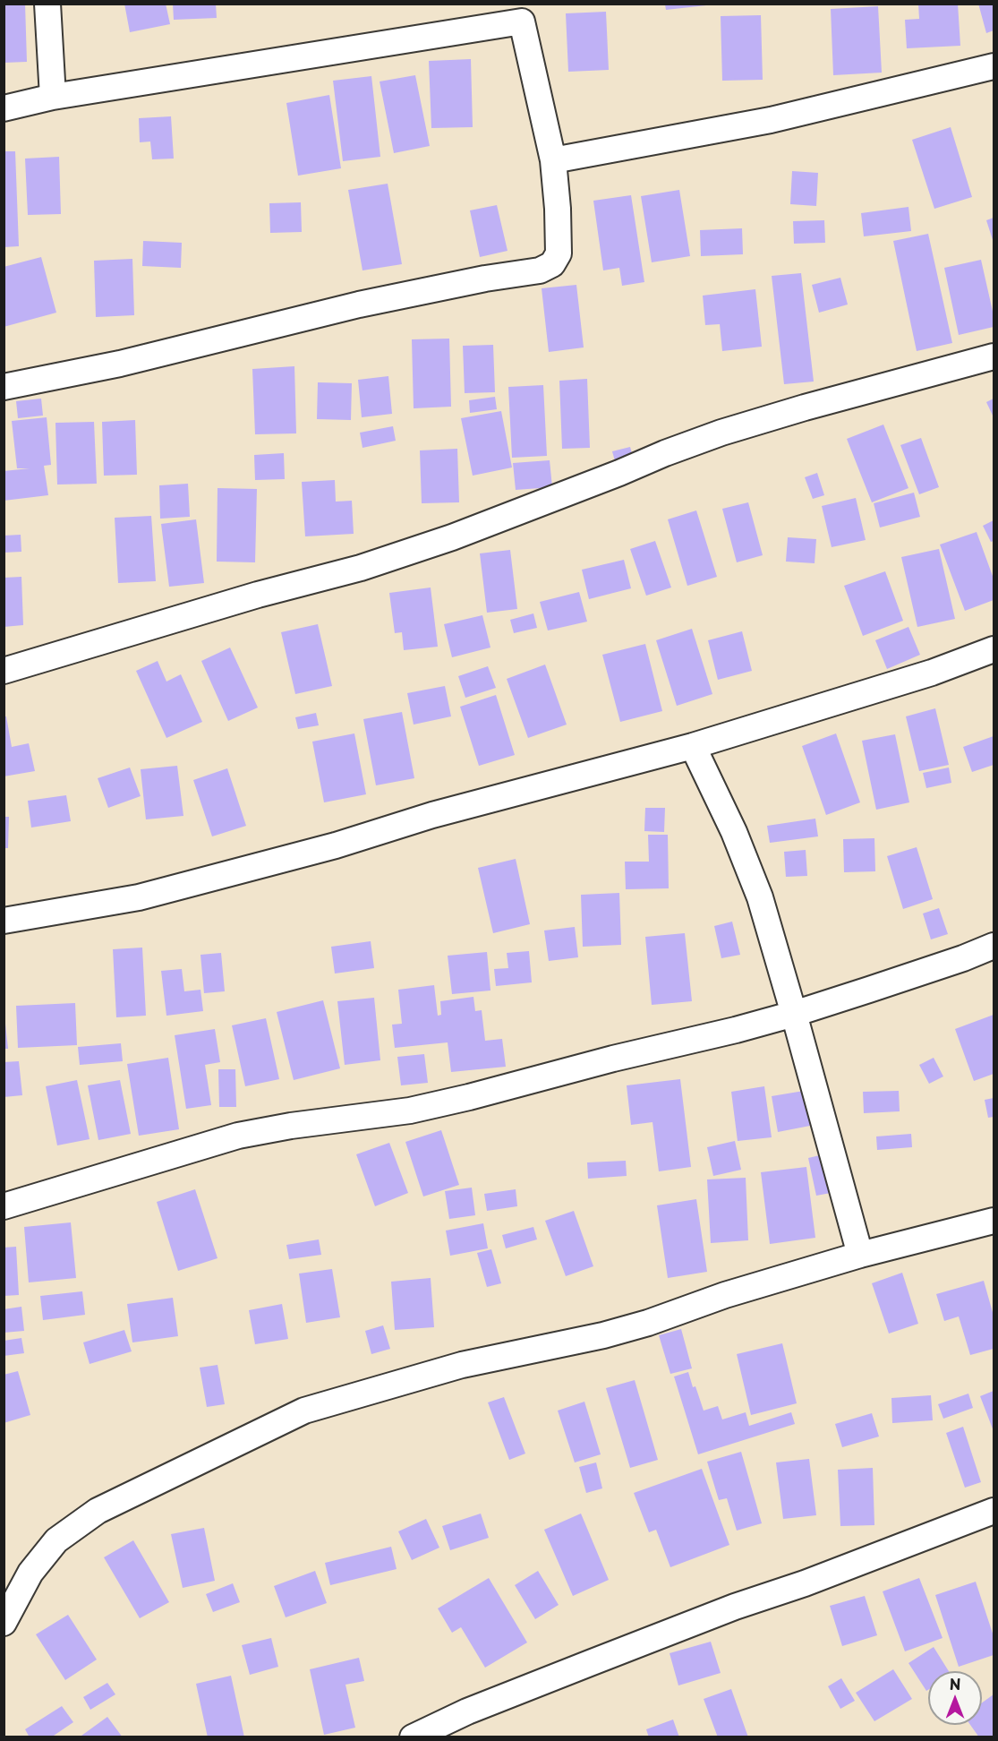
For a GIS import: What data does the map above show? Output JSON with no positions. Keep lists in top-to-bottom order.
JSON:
{
  "north": "top"
}
